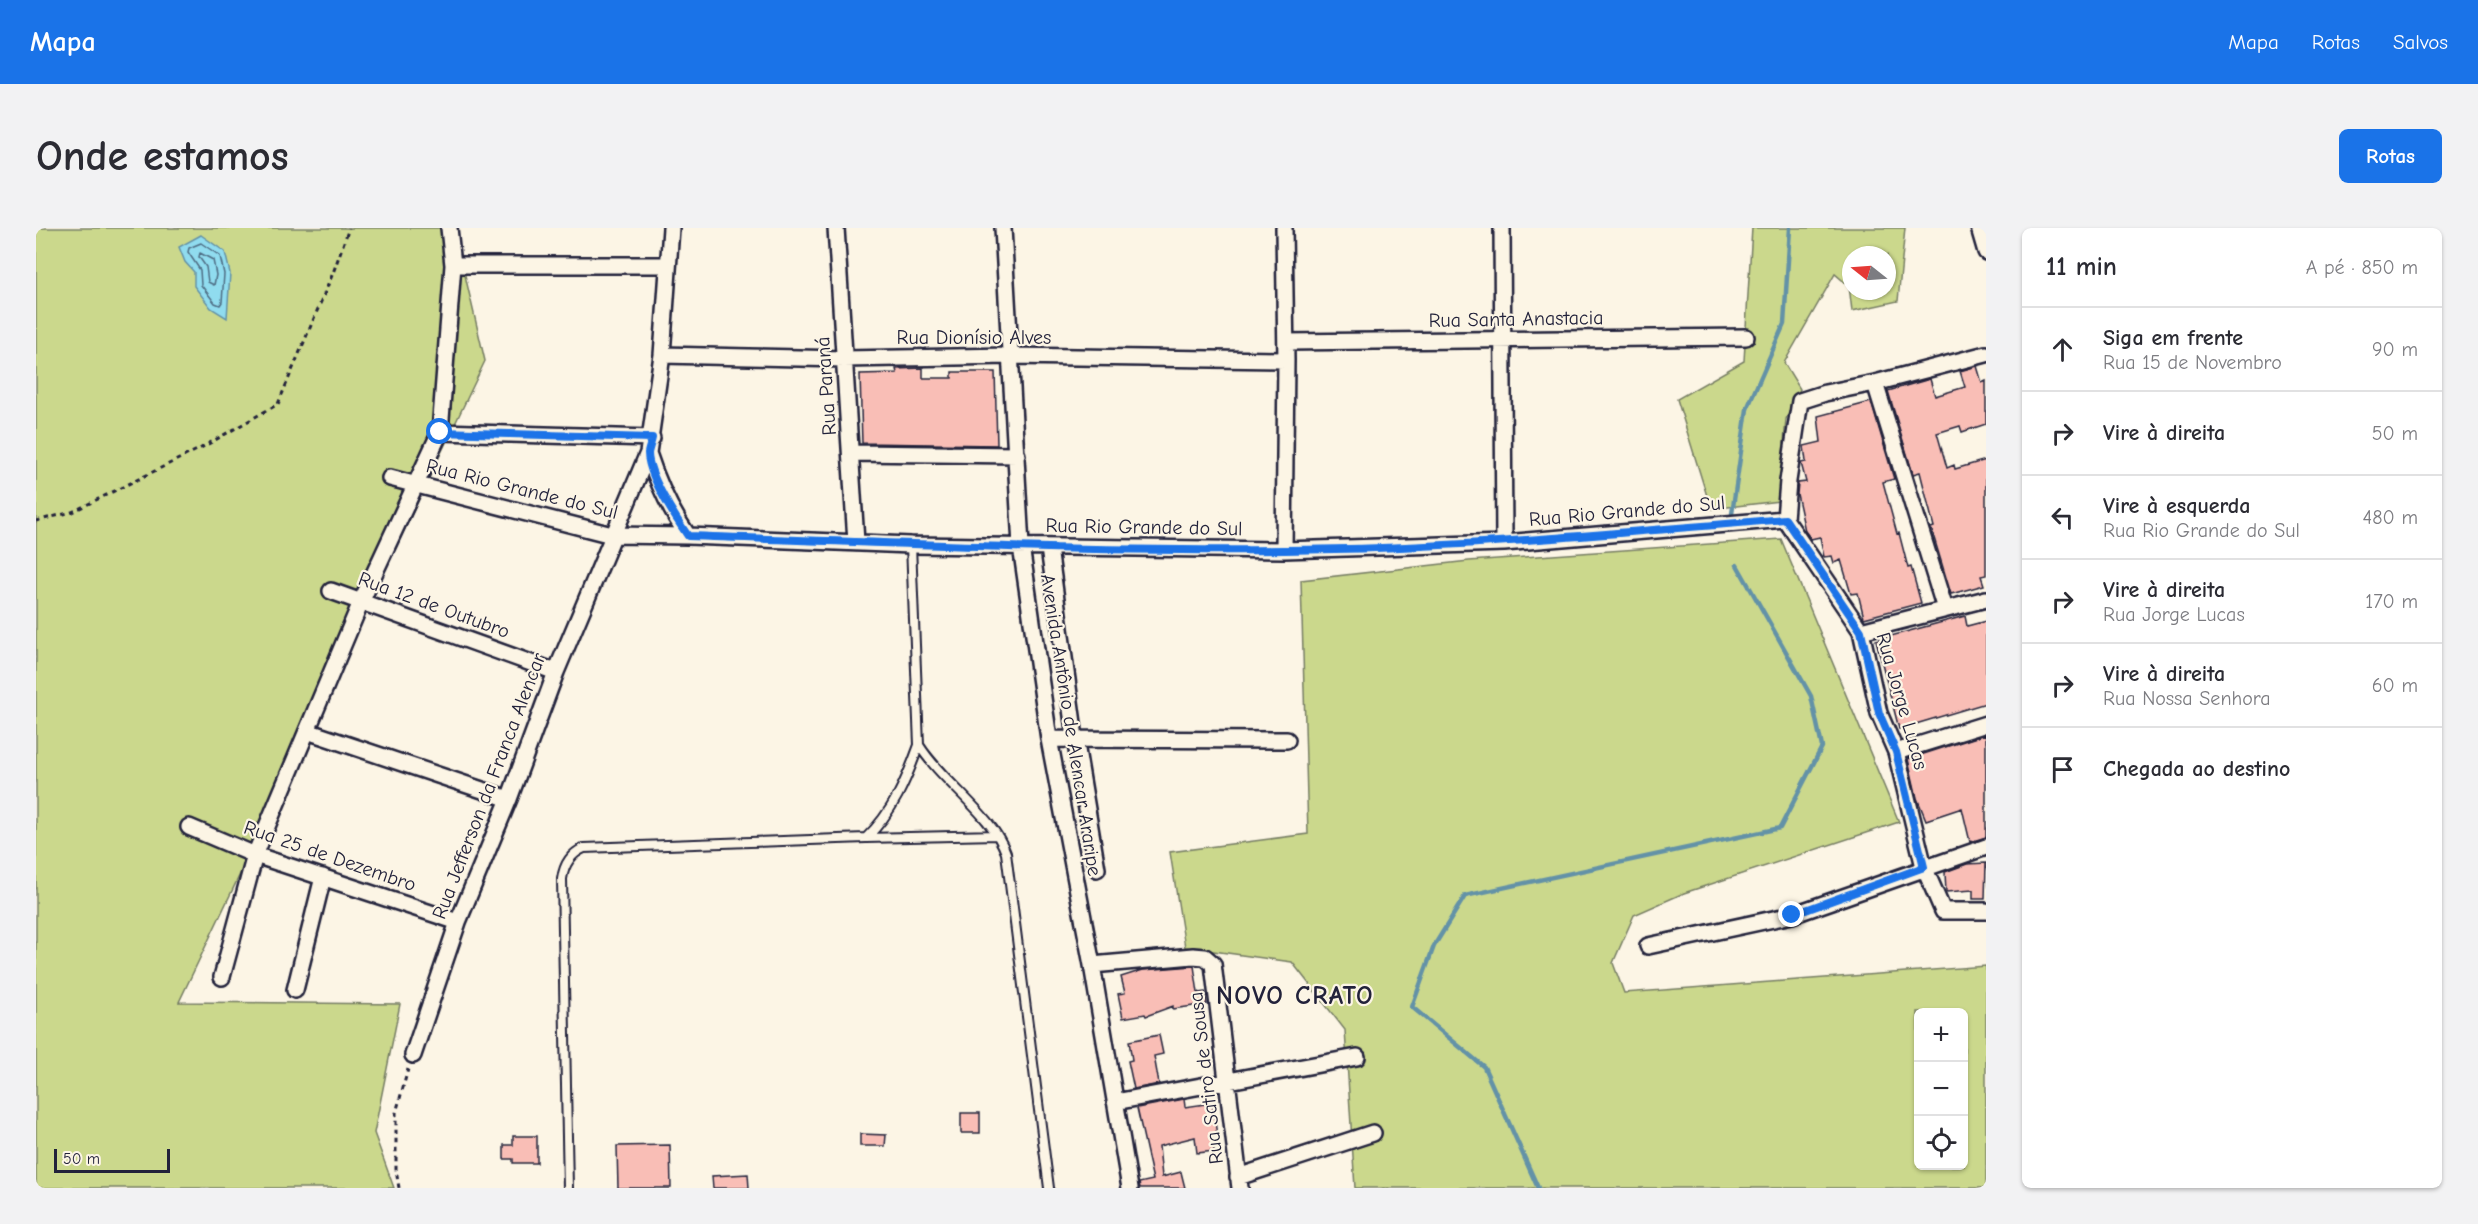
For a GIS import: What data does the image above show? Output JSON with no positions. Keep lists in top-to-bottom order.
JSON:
{
  "streets": {
    "street": [
      "Rua Santa Anastacia",
      "Rua Dionísio Alves",
      "Rua Paraná",
      "Rua Rio Grande do Sul",
      "Rua 12 de Outubro",
      "Rua Jorge Lucas",
      "Avenida Antônio de Alencar Araripe",
      "Rua Jefferson da Franca Alencar",
      "Rua 25 de Dezembro",
      "Rua Satiro de Sousa"
    ]
  },
  "crossings": [
    ["Rua Dionísio Alves", "Rua Paraná"],
    ["Rua Dionísio Alves", "Avenida Antônio de Alencar Araripe"],
    ["Rua Paraná", "Rua Rio Grande do Sul"],
    ["Rua Rio Grande do Sul", "Rua Jorge Lucas"],
    ["Rua Rio Grande do Sul", "Avenida Antônio de Alencar Araripe"],
    ["Rua Rio Grande do Sul", "Rua Jefferson da Franca Alencar"],
    ["Rua 12 de Outubro", "Rua Jefferson da Franca Alencar"],
    ["Avenida Antônio de Alencar Araripe", "Rua Satiro de Sousa"],
    ["Rua Jefferson da Franca Alencar", "Rua 25 de Dezembro"]
  ],
  "districts": ["NOVO CRATO"],
  "scale_bar": "50 m",
  "north": "left",
  "page": {
    "header": "Mapa",
    "nav": ["Mapa", "Rotas", "Salvos"],
    "buttons": "Rotas",
    "title": "Onde estamos",
    "heading": ["11 min", "A pé · 850 m"],
    "list": [
      ["Siga em frente", "Rua 15 de Novembro", "90 m"],
      ["Vire à direita", "50 m"],
      ["Vire à esquerda", "Rua Rio Grande do Sul", "480 m"],
      ["Vire à direita", "Rua Jorge Lucas", "170 m"],
      ["Vire à direita", "Rua Nossa Senhora", "60 m"],
      "Chegada ao destino"
    ],
    "map_buttons": ["+", "−"],
    "scale": "50 m"
  }
}
